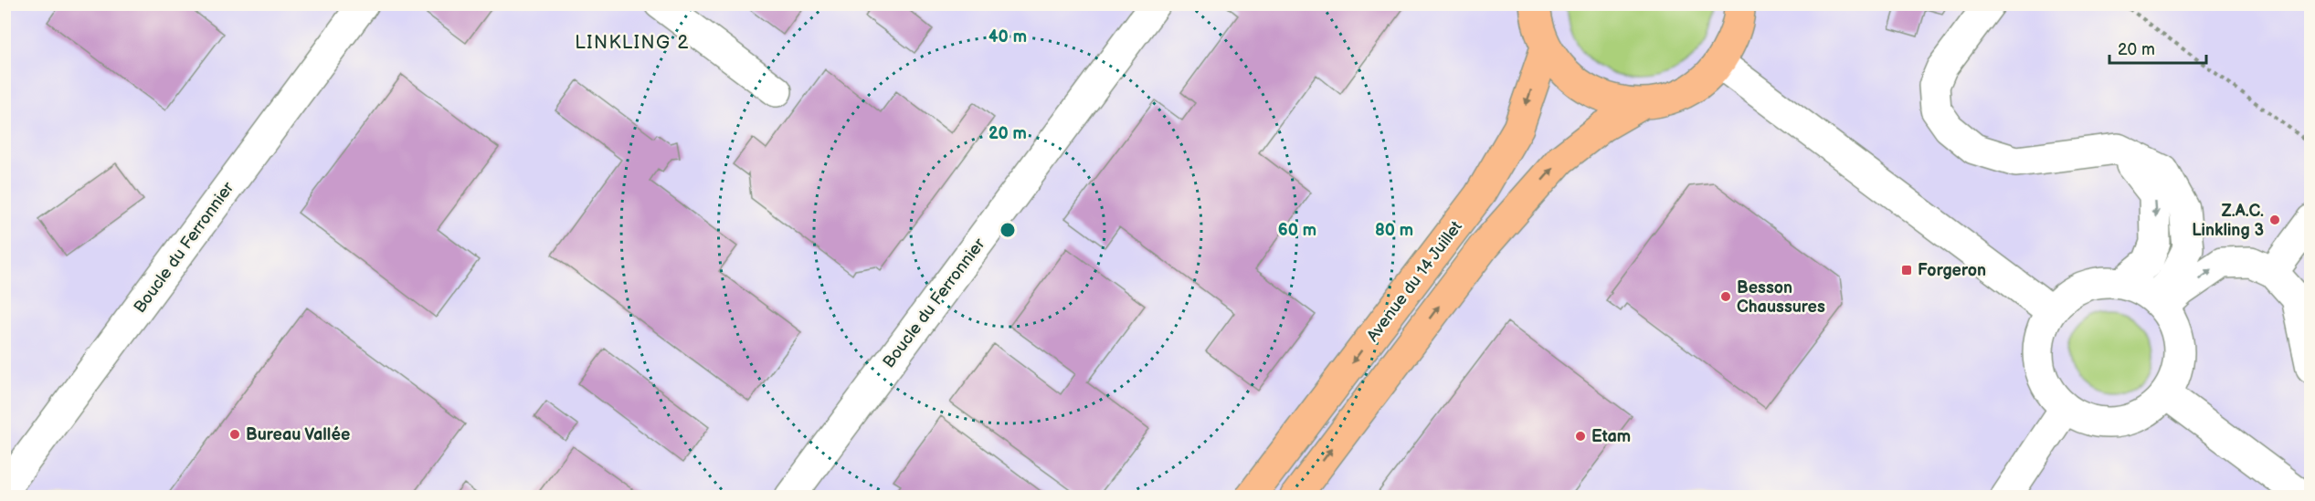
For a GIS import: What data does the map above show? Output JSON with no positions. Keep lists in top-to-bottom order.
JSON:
{
  "streets": {
    "main road": ["Avenue du 14 Juillet"],
    "street": ["Boucle du Ferronnier"]
  },
  "districts": ["LINKLING 2"],
  "places": {
    "other": [
      "Z.A.C. Linkling 3",
      "Besson Chaussures",
      "Bureau Vallée",
      "Etam"
    ],
    "transit": ["Forgeron"]
  },
  "scale_bar": "20 m",
  "rings": [
    "40 m",
    "20 m",
    "60 m",
    "80 m"
  ]
}
